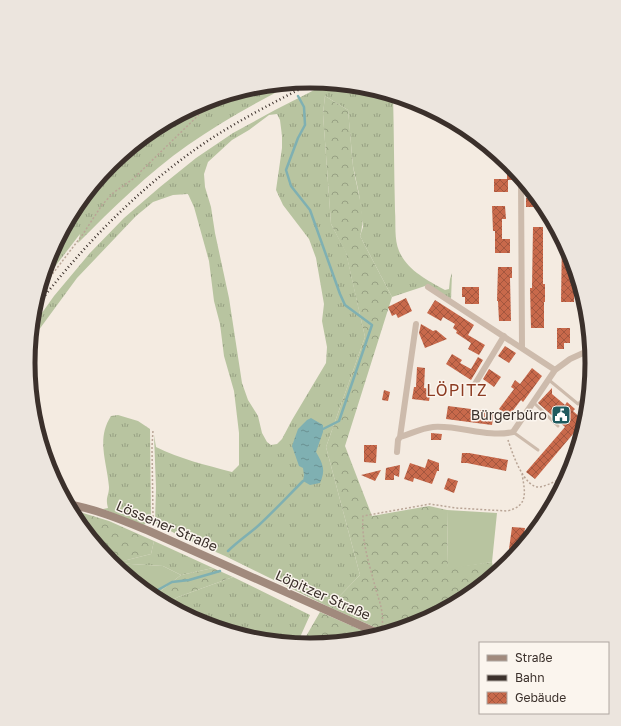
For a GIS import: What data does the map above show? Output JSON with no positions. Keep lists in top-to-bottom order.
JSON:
{
  "streets": {
    "street": ["Lössener Straße", "Löpitzer Straße"]
  },
  "crossings": [
    ["Lössener Straße", "Löpitzer Straße"]
  ],
  "districts": ["LÖPITZ"],
  "places": {
    "public building": ["Bürgerbüro"]
  },
  "legend": ["Straße", "Bahn", "Gebäude"]
}
